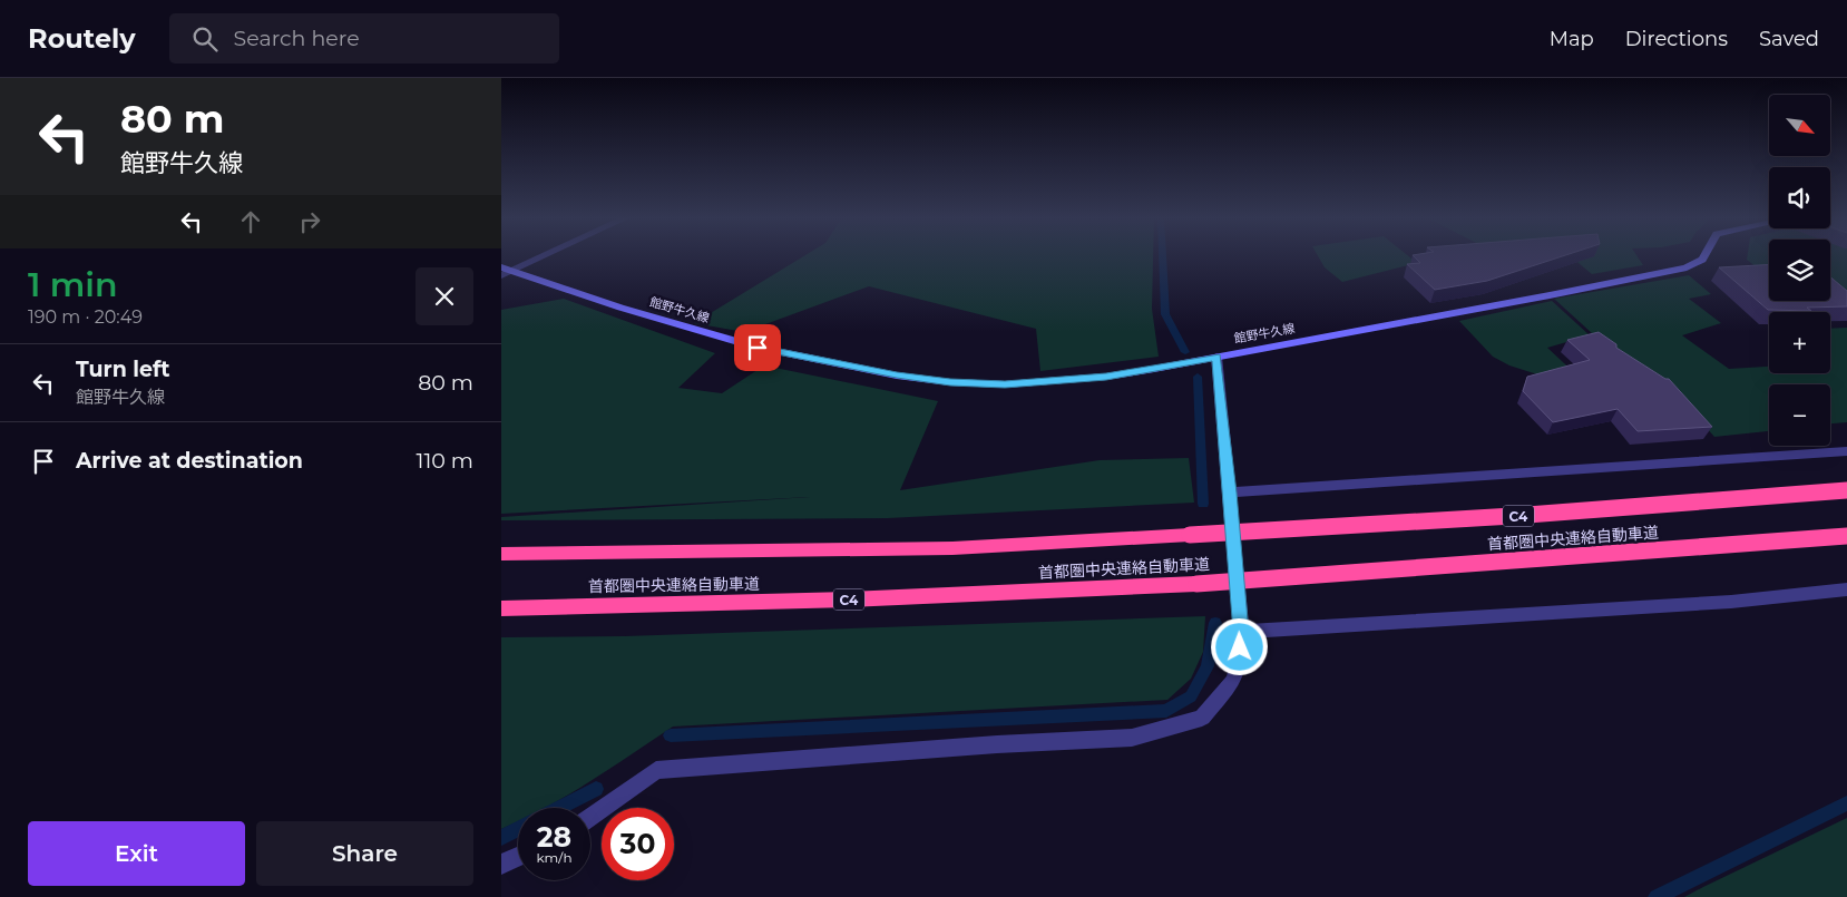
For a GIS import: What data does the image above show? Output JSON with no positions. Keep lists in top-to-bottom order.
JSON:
{
  "streets": {
    "highway": ["C4", "首都圏中央連絡自動車道"],
    "main road": ["館野牛久線"]
  },
  "north": "bottom right",
  "page": {
    "header": "Routely",
    "search": "Search here",
    "nav": ["Map", "Directions", "Saved"],
    "turn": ["80 m", "館野牛久線"],
    "map_buttons": ["+", "−"],
    "heading": ["1 min", "190 m · 20:49"],
    "list": [
      {
        "name": "Turn left",
        "note": "館野牛久線",
        "value": "80 m"
      },
      {
        "name": "Arrive at destination",
        "value": "110 m"
      }
    ],
    "speed": "28 km/h",
    "limit": "30",
    "buttons": ["Exit", "Share"]
  }
}
